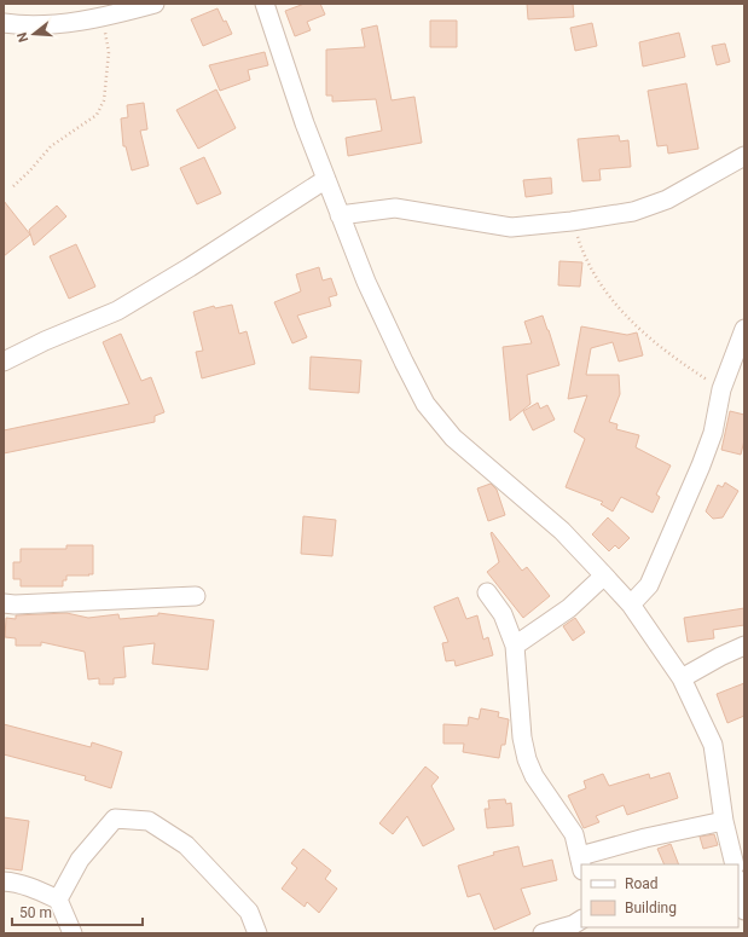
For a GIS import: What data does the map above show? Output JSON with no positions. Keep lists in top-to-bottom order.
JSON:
{
  "legend": ["Road", "Building"],
  "scale_bar": "50 m",
  "north": "left"
}
